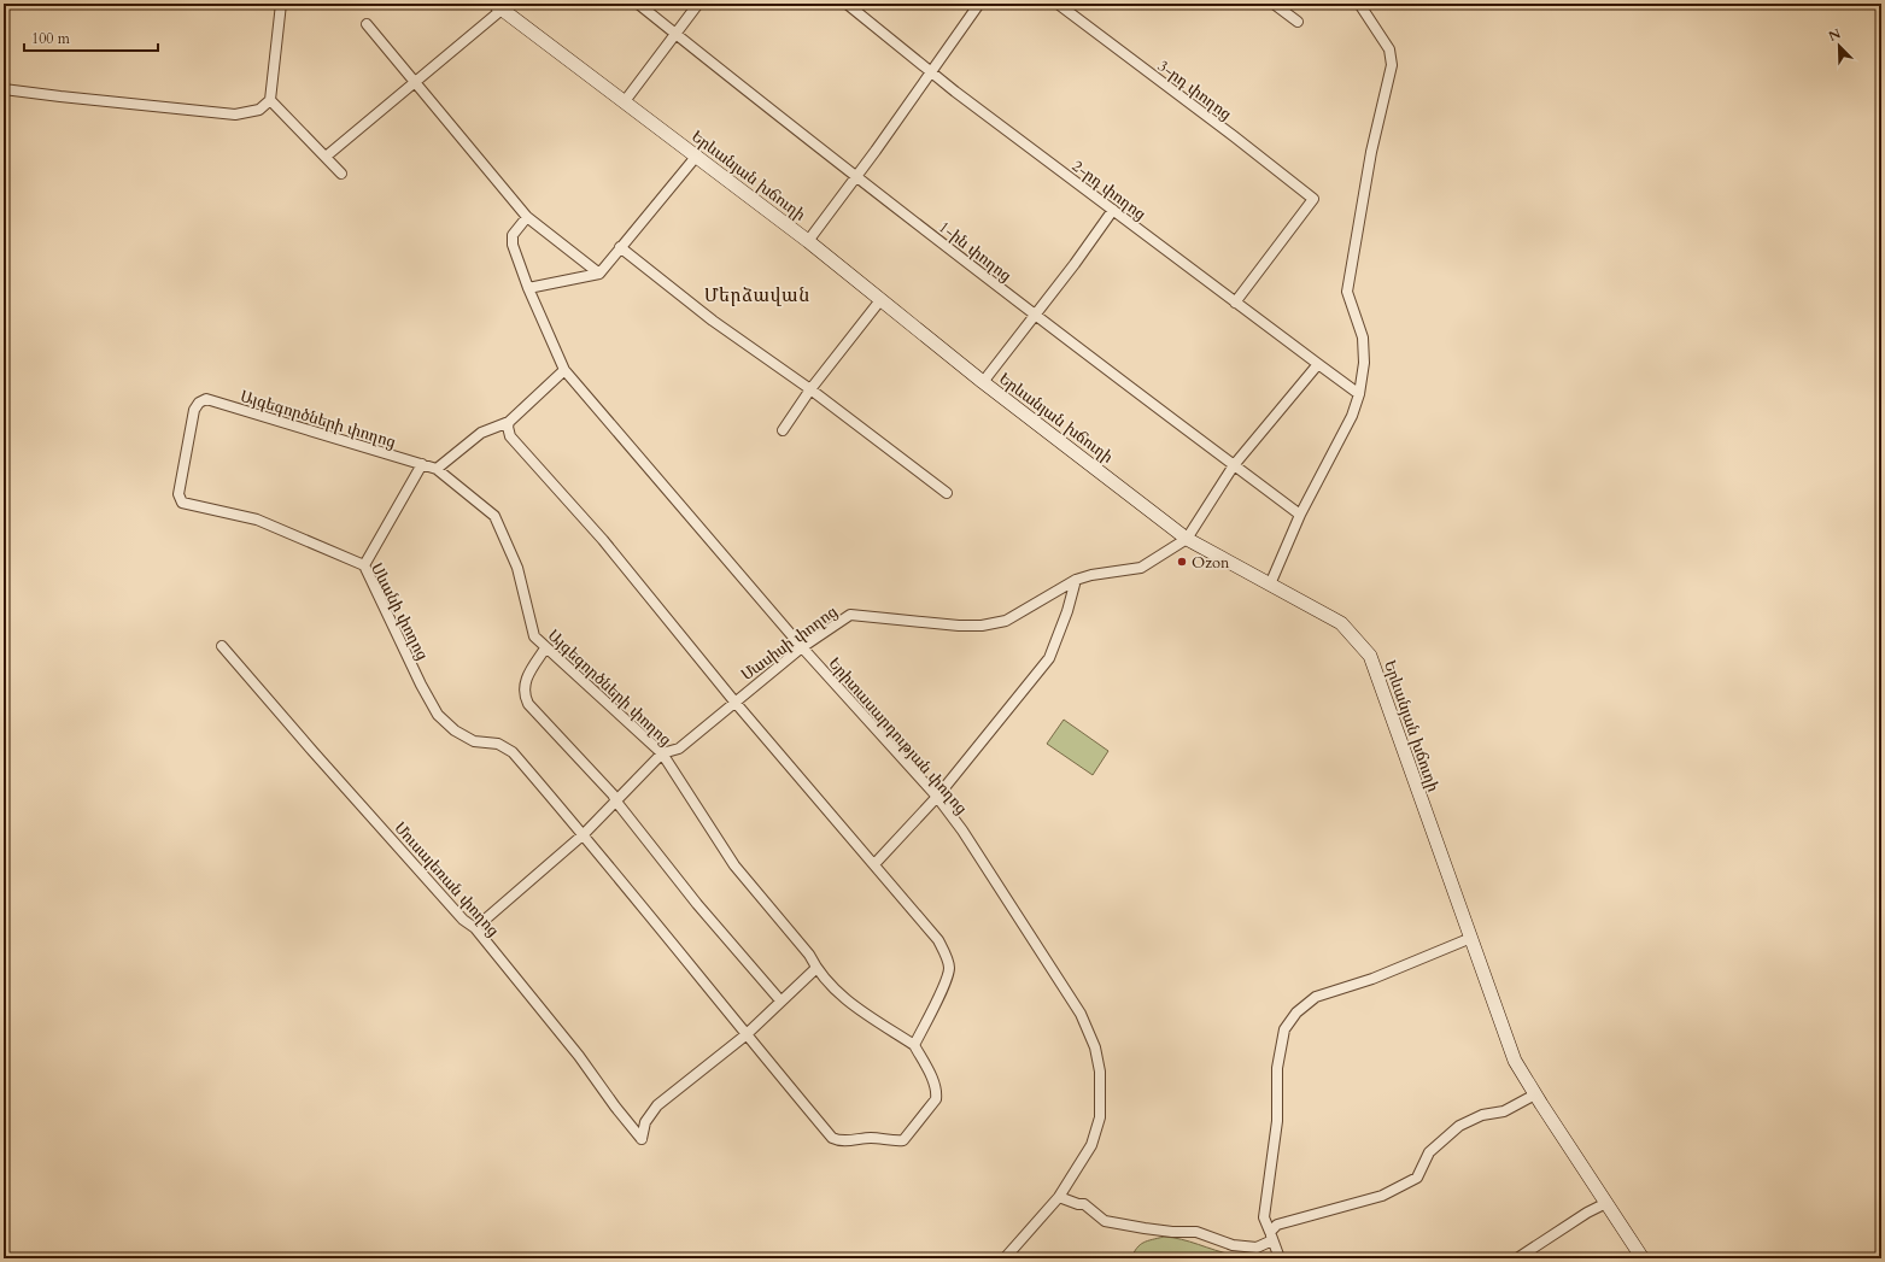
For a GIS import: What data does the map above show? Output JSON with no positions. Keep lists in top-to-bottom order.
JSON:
{
  "streets": {
    "main road": ["Երևանյան խճուղի"],
    "street": [
      "3-րդ փողոց",
      "2-րդ փողոց",
      "1-ին փողոց",
      "Այգեգործների փողոց",
      "Սևանի փողոց",
      "Մասիսի փողոց",
      "Երիտասարդության փողոց",
      "Մուսալեռան փողոց"
    ]
  },
  "crossings": [
    ["3-րդ փողոց", "2-րդ փողոց"],
    ["Երևանյան խճուղի", "Մասիսի փողոց"],
    ["Այգեգործների փողոց", "Սևանի փողոց"],
    ["Այգեգործների փողոց", "Մասիսի փողոց"],
    ["Սևանի փողոց", "Մասիսի փողոց"],
    ["Սևանի փողոց", "Մուսալեռան փողոց"],
    ["Մասիսի փողոց", "Երիտասարդության փողոց"],
    ["Մասիսի փողոց", "Մուսալեռան փողոց"]
  ],
  "districts": ["Մերձավան"],
  "places": ["Ozon"],
  "scale_bar": "100 m",
  "north": "top left"
}
